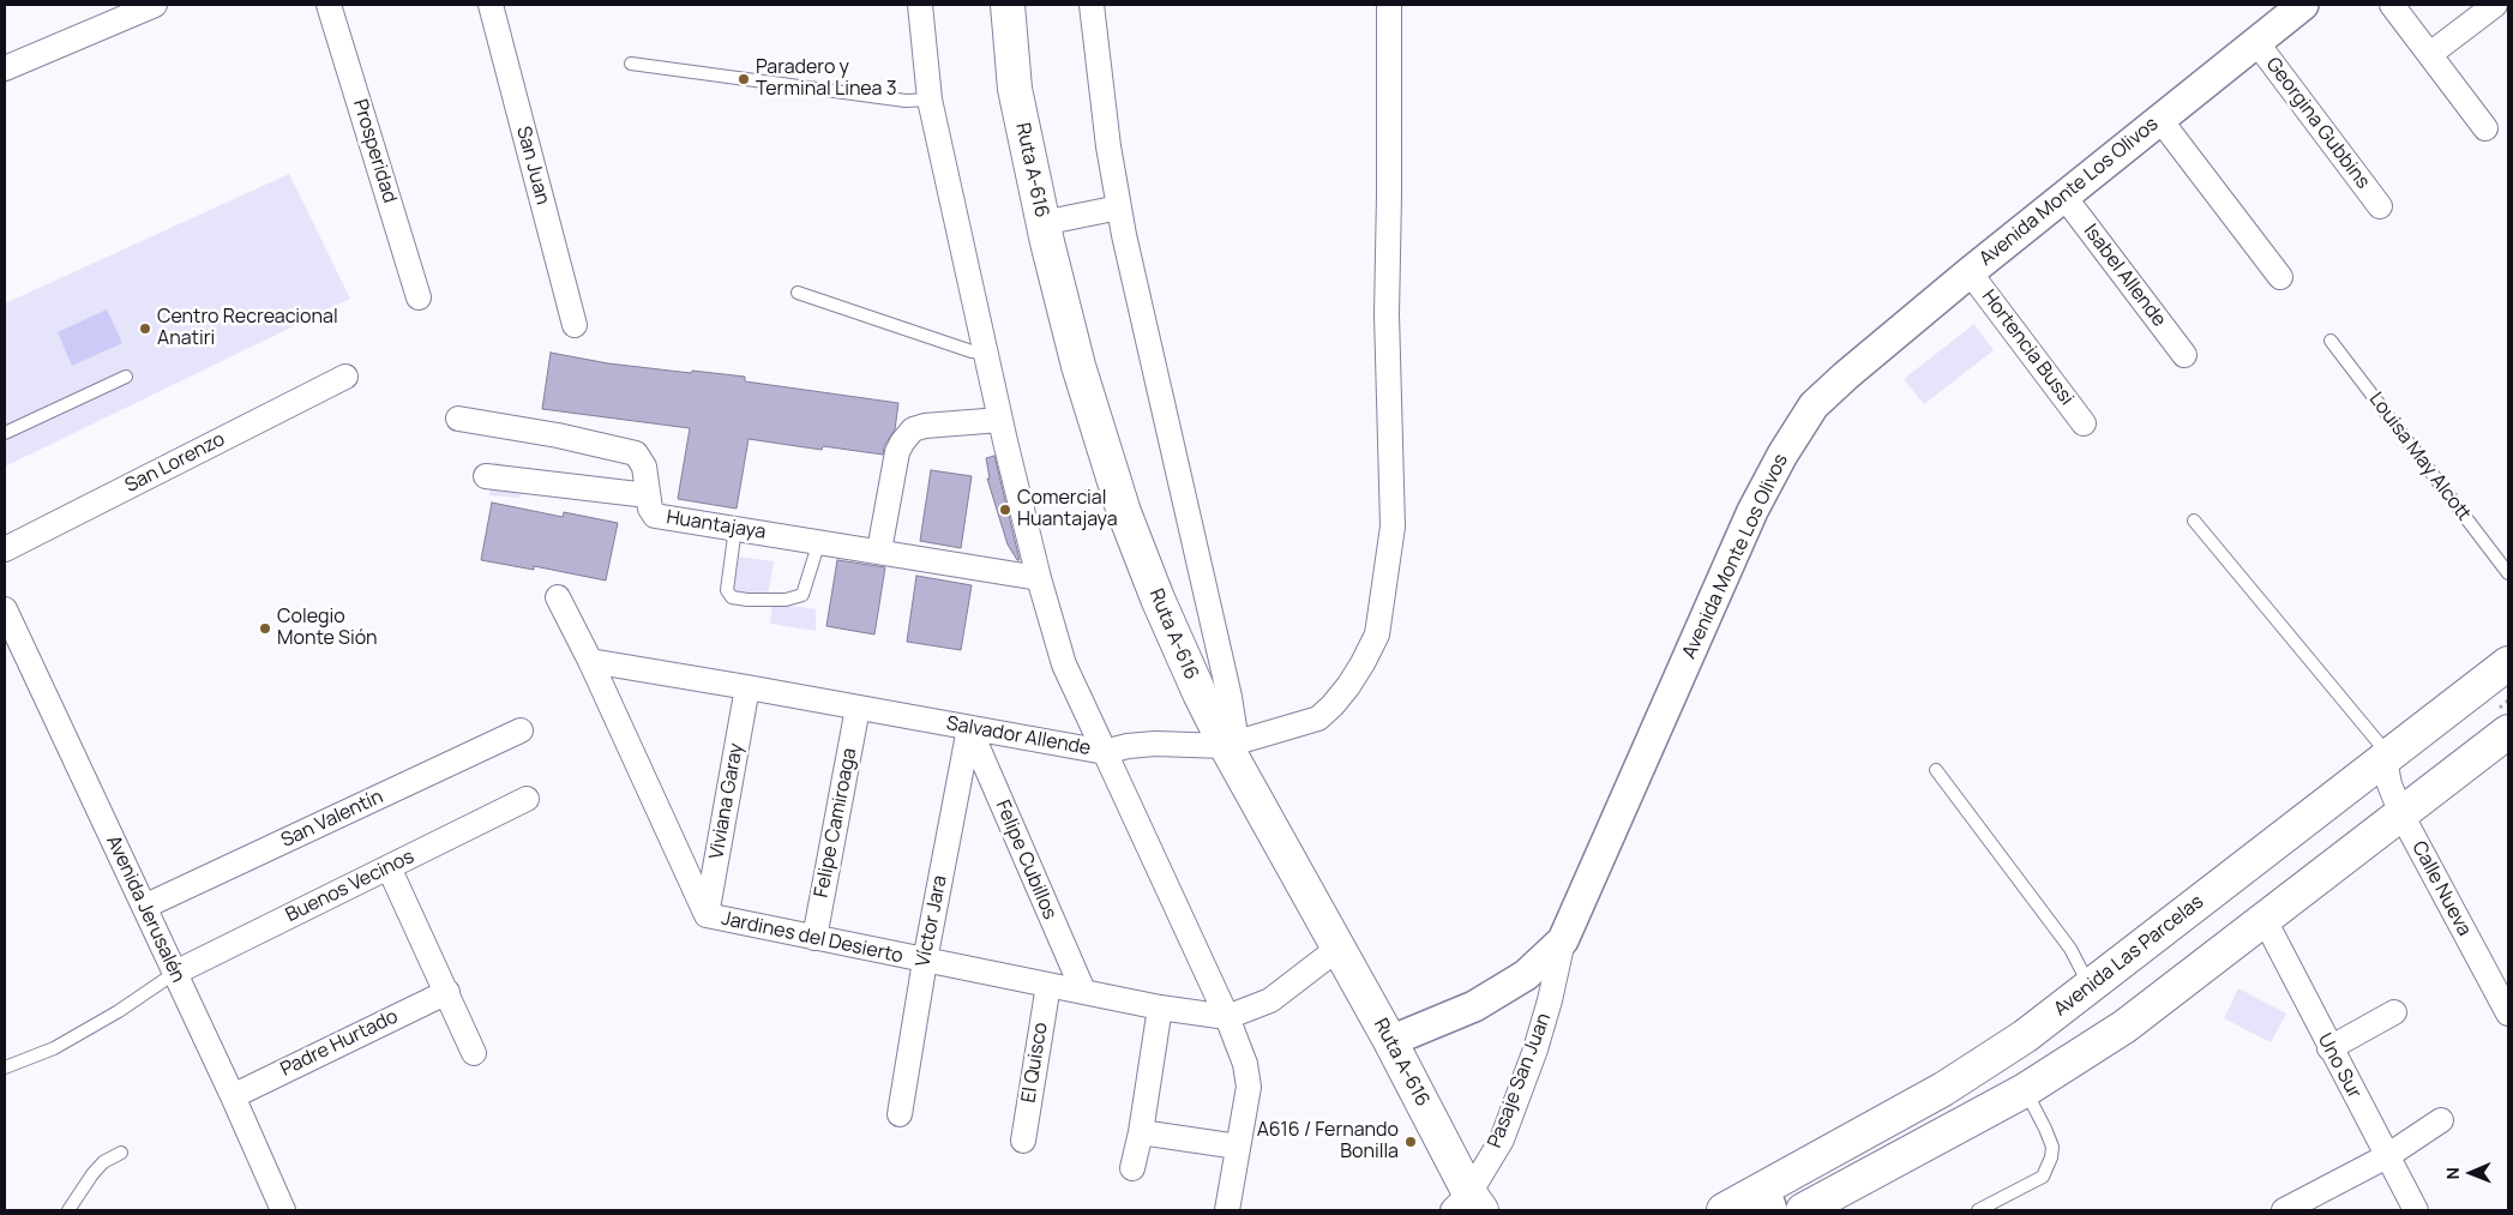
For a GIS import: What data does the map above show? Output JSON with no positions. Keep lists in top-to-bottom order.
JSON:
{
  "streets": {
    "main road": ["Ruta A-616", "Avenida Las Parcelas"],
    "street": [
      "Georgina Gubbins",
      "Prosperidad",
      "San Juan",
      "Avenida Monte Los Olivos",
      "Isabel Allende",
      "Hortencia Bussi",
      "San Lorenzo",
      "Huantajaya",
      "Salvador Allende",
      "Viviana Garay",
      "San Valentín",
      "Felipe Camiroaga",
      "Felipe Cubillos",
      "Buenos Vecinos",
      "Calle Nueva",
      "Avenida Jerusalén",
      "Víctor Jara",
      "Jardines del Desierto",
      "Padre Hurtado",
      "El Quisco",
      "Uno Sur",
      "Pasaje San Juan"
    ],
    "lane": ["Louisa May Alcott"]
  },
  "crossings": [
    ["Georgina Gubbins", "Avenida Monte Los Olivos"],
    ["Ruta A-616", "Avenida Monte Los Olivos"],
    ["Ruta A-616", "Pasaje San Juan"],
    ["Avenida Monte Los Olivos", "Isabel Allende"],
    ["Avenida Monte Los Olivos", "Hortencia Bussi"],
    ["Avenida Monte Los Olivos", "Pasaje San Juan"],
    ["Salvador Allende", "Viviana Garay"],
    ["Salvador Allende", "Felipe Camiroaga"],
    ["Salvador Allende", "Felipe Cubillos"],
    ["Salvador Allende", "Víctor Jara"],
    ["Salvador Allende", "Jardines del Desierto"],
    ["Viviana Garay", "Jardines del Desierto"],
    ["San Valentín", "Avenida Jerusalén"],
    ["Felipe Camiroaga", "Jardines del Desierto"],
    ["Felipe Cubillos", "Víctor Jara"],
    ["Felipe Cubillos", "Jardines del Desierto"],
    ["Buenos Vecinos", "Avenida Jerusalén"],
    ["Calle Nueva", "Avenida Las Parcelas"],
    ["Avenida Jerusalén", "Padre Hurtado"],
    ["Víctor Jara", "Jardines del Desierto"],
    ["Jardines del Desierto", "El Quisco"]
  ],
  "places": [
    "Paradero y Terminal Linea 3",
    "Centro Recreacional Anatiri",
    "Comercial Huantajaya",
    "Colegio Monte Sión",
    "A616 / Fernando Bonilla"
  ],
  "north": "left"
}
